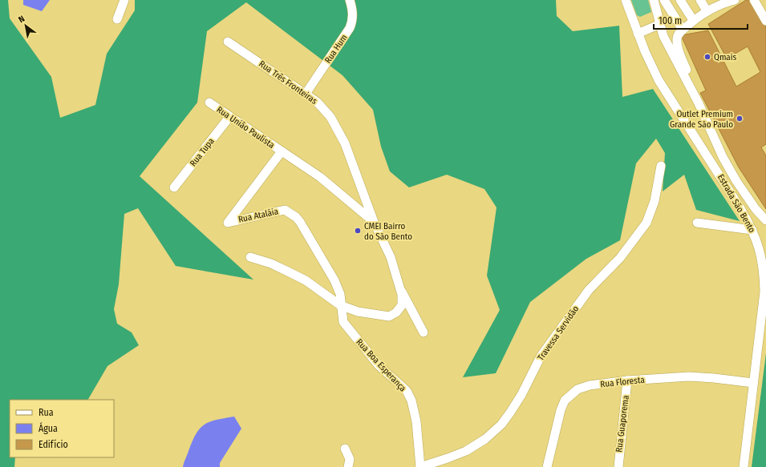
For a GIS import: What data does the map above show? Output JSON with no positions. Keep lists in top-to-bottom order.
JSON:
{
  "streets": {
    "street": [
      "Rua Hum",
      "Rua Três Fronteiras",
      "Rua União Paulista",
      "Rua Tupa",
      "Estrada São Bento",
      "Rua Ataláia",
      "Travessa Servidão",
      "Rua Boa Esperança",
      "Rua Floresta",
      "Rua Guaporema"
    ]
  },
  "crossings": [
    ["Rua Hum", "Rua Três Fronteiras"],
    ["Rua Três Fronteiras", "Rua União Paulista"],
    ["Rua Três Fronteiras", "Rua Ataláia"],
    ["Rua Três Fronteiras", "Rua Boa Esperança"],
    ["Rua União Paulista", "Rua Tupa"],
    ["Rua União Paulista", "Rua Ataláia"],
    ["Estrada São Bento", "Rua Floresta"],
    ["Rua Ataláia", "Rua Boa Esperança"],
    ["Travessa Servidão", "Rua Boa Esperança"],
    ["Rua Floresta", "Rua Guaporema"]
  ],
  "places": ["Qmais", "Outlet Premium Grande São Paulo", "CMEI Bairro do São Bento"],
  "legend": ["Rua", "Água", "Edifício"],
  "scale_bar": "100 m",
  "north": "top left"
}
